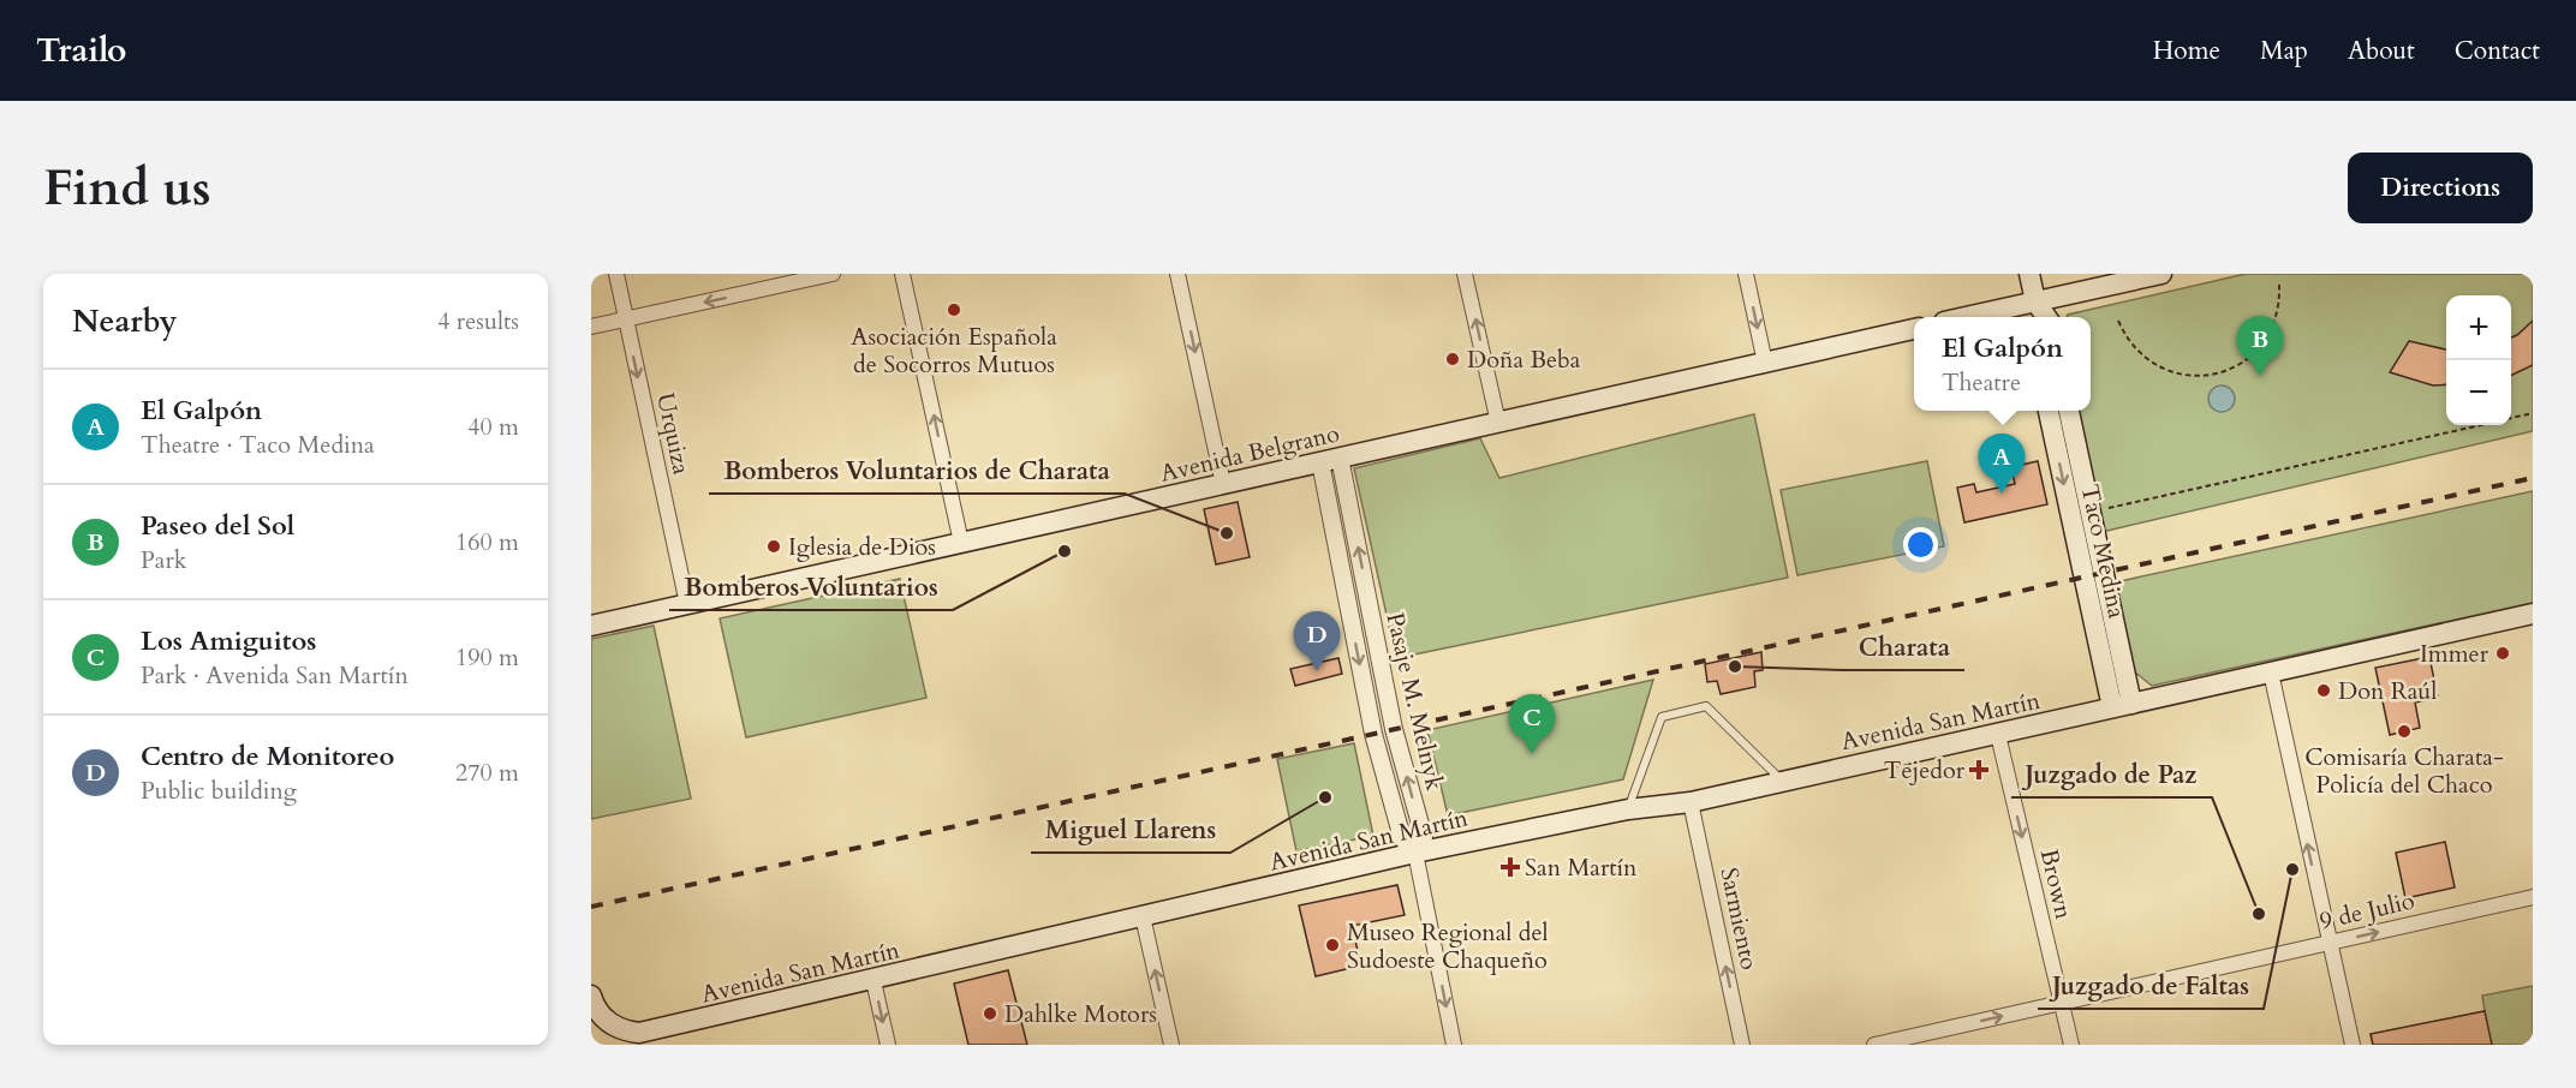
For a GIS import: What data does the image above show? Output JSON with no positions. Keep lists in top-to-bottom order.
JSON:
{
  "streets": {
    "main road": ["Avenida Belgrano", "Taco Medina", "Avenida San Martín"],
    "street": [
      "Urquiza",
      "Pasaje M. Melnyk",
      "Brown",
      "9 de Julio",
      "Sarmiento"
    ]
  },
  "crossings": [
    ["Urquiza", "Avenida Belgrano"],
    ["Avenida Belgrano", "Pasaje M. Melnyk"],
    ["Taco Medina", "Avenida San Martín"],
    ["Pasaje M. Melnyk", "Avenida San Martín"],
    ["Avenida San Martín", "Brown"],
    ["Avenida San Martín", "Sarmiento"],
    ["Brown", "9 de Julio"]
  ],
  "one_way": [
    "Urquiza",
    "Brown",
    "9 de Julio",
    "Sarmiento"
  ],
  "places": {
    "other": [
      "Asociación Española de Socorros Mutuos",
      "Doña Beba",
      "Bomberos Voluntarios de Charata",
      "Iglesia de Dios",
      "Bomberos Voluntarios",
      "Immer",
      "Charata",
      "Don Raúl",
      "Comisaría Charata- Policía del Chaco",
      "Miguel Llarens",
      "Juzgado de Faltas",
      "Juzgado de Paz",
      "Museo Regional del Sudoeste Chaqueño",
      "Dahlke Motors"
    ],
    "health": ["Tejedor", "San Martín"]
  },
  "page": {
    "header": "Trailo",
    "nav": [
      "Home",
      "Map",
      "About",
      "Contact"
    ],
    "buttons": "Directions",
    "title": "Find us",
    "heading": ["Nearby", "4 results"],
    "map_buttons": ["+", "−"],
    "pins": [
      "B",
      "A",
      "D",
      "C"
    ],
    "popup": ["El Galpón", "Theatre"],
    "list": [
      {
        "mark": "A",
        "name": "El Galpón",
        "note": "Theatre · Taco Medina",
        "value": "40 m"
      },
      {
        "mark": "B",
        "name": "Paseo del Sol",
        "note": "Park",
        "value": "160 m"
      },
      {
        "mark": "C",
        "name": "Los Amiguitos",
        "note": "Park · Avenida San Martín",
        "value": "190 m"
      },
      {
        "mark": "D",
        "name": "Centro de Monitoreo",
        "note": "Public building",
        "value": "270 m"
      }
    ]
  }
}
